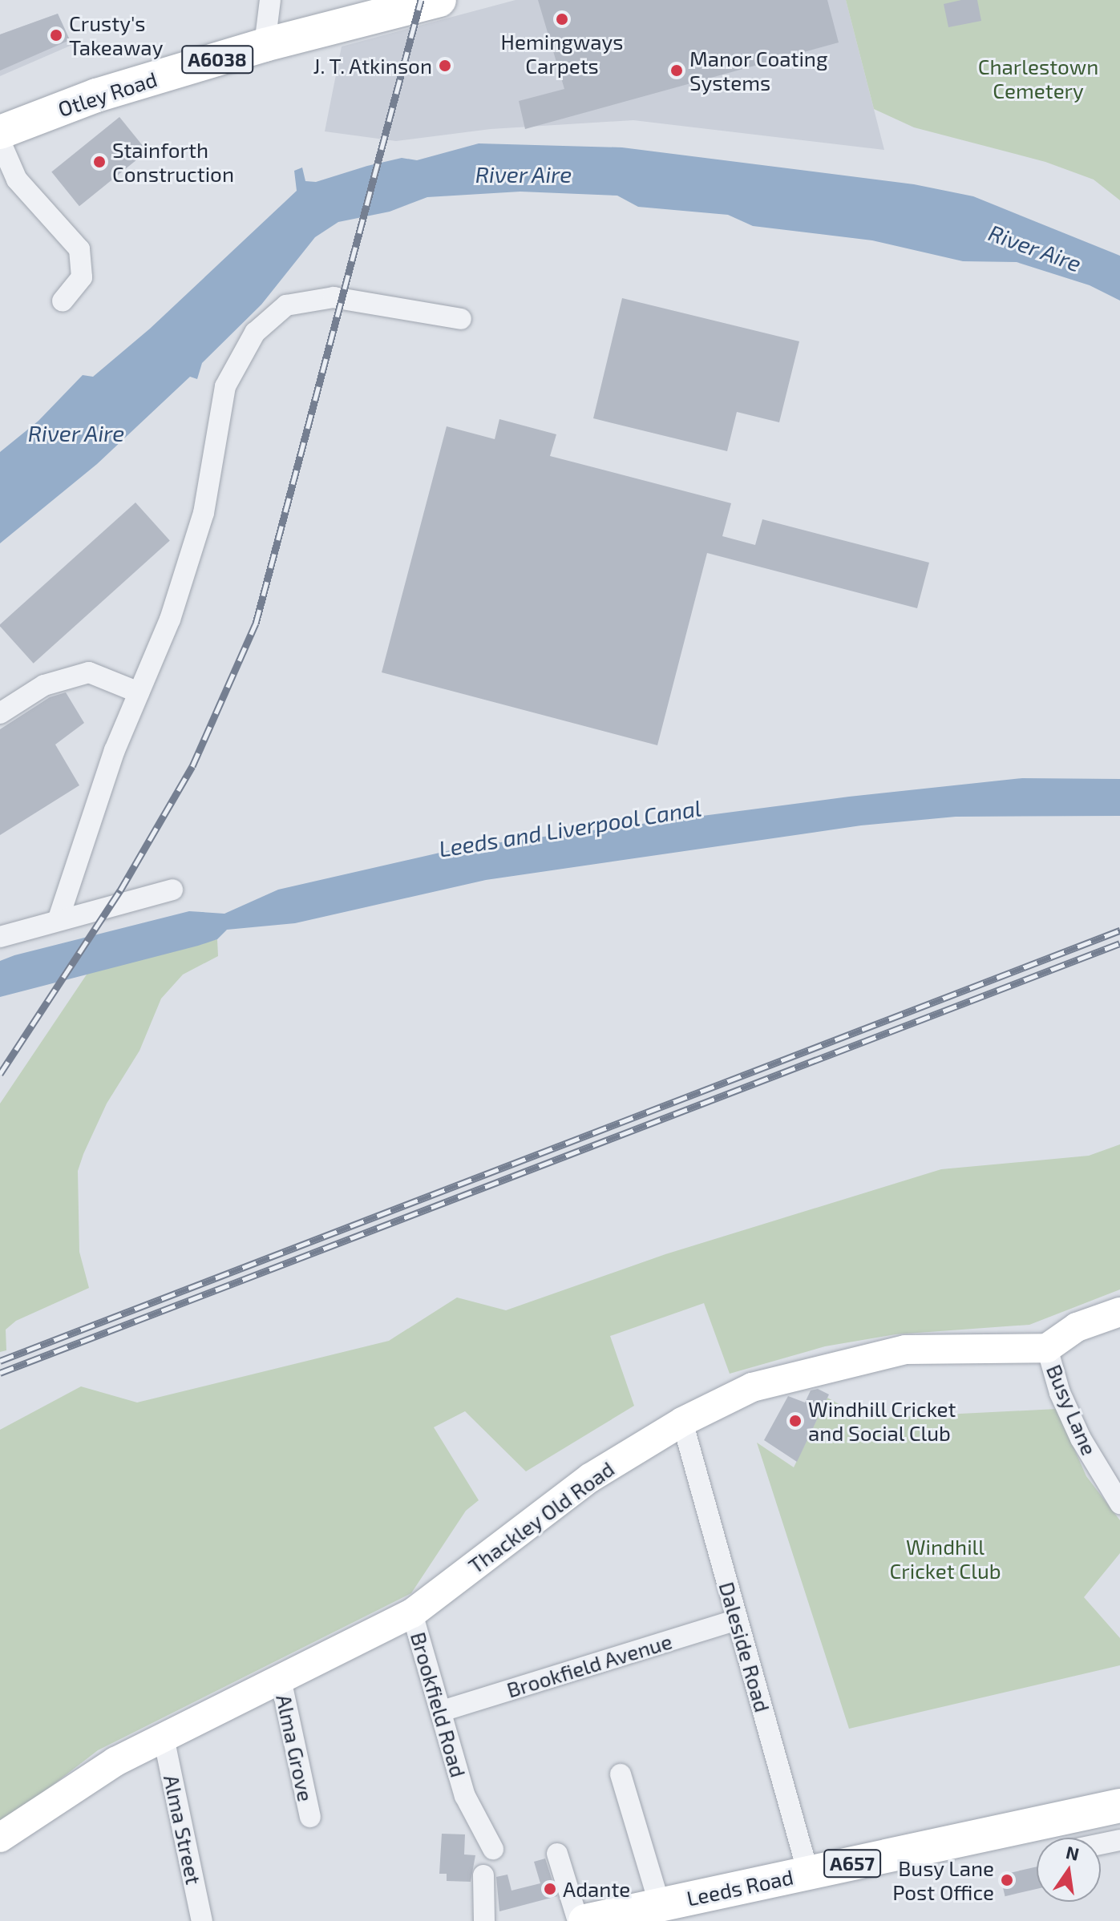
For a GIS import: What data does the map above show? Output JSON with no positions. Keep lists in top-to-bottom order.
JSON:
{
  "streets": {
    "main road": [
      "A6038",
      "Otley Road",
      "A657",
      "Leeds Road"
    ],
    "street": [
      "Busy Lane",
      "Thackley Old Road",
      "Daleside Road",
      "Brookfield Avenue",
      "Brookfield Road",
      "Alma Grove",
      "Alma Street"
    ]
  },
  "crossings": [
    ["Busy Lane", "Thackley Old Road"],
    ["Thackley Old Road", "Daleside Road"],
    ["Thackley Old Road", "Brookfield Road"],
    ["Thackley Old Road", "Alma Grove"],
    ["Thackley Old Road", "Alma Street"],
    ["Daleside Road", "Brookfield Avenue"],
    ["Daleside Road", "Leeds Road"],
    ["Brookfield Avenue", "Brookfield Road"]
  ],
  "water": ["River Aire", "Leeds and Liverpool Canal"],
  "parks": ["Charlestown Cemetery", "Windhill Cricket Club"],
  "places": [
    "Hemingways Carpets",
    "Crusty's Takeaway",
    "J. T. Atkinson",
    "Manor Coating Systems",
    "Stainforth Construction",
    "Windhill Cricket and Social Club",
    "Busy Lane Post Office",
    "Adante"
  ],
  "north": "top"
}
